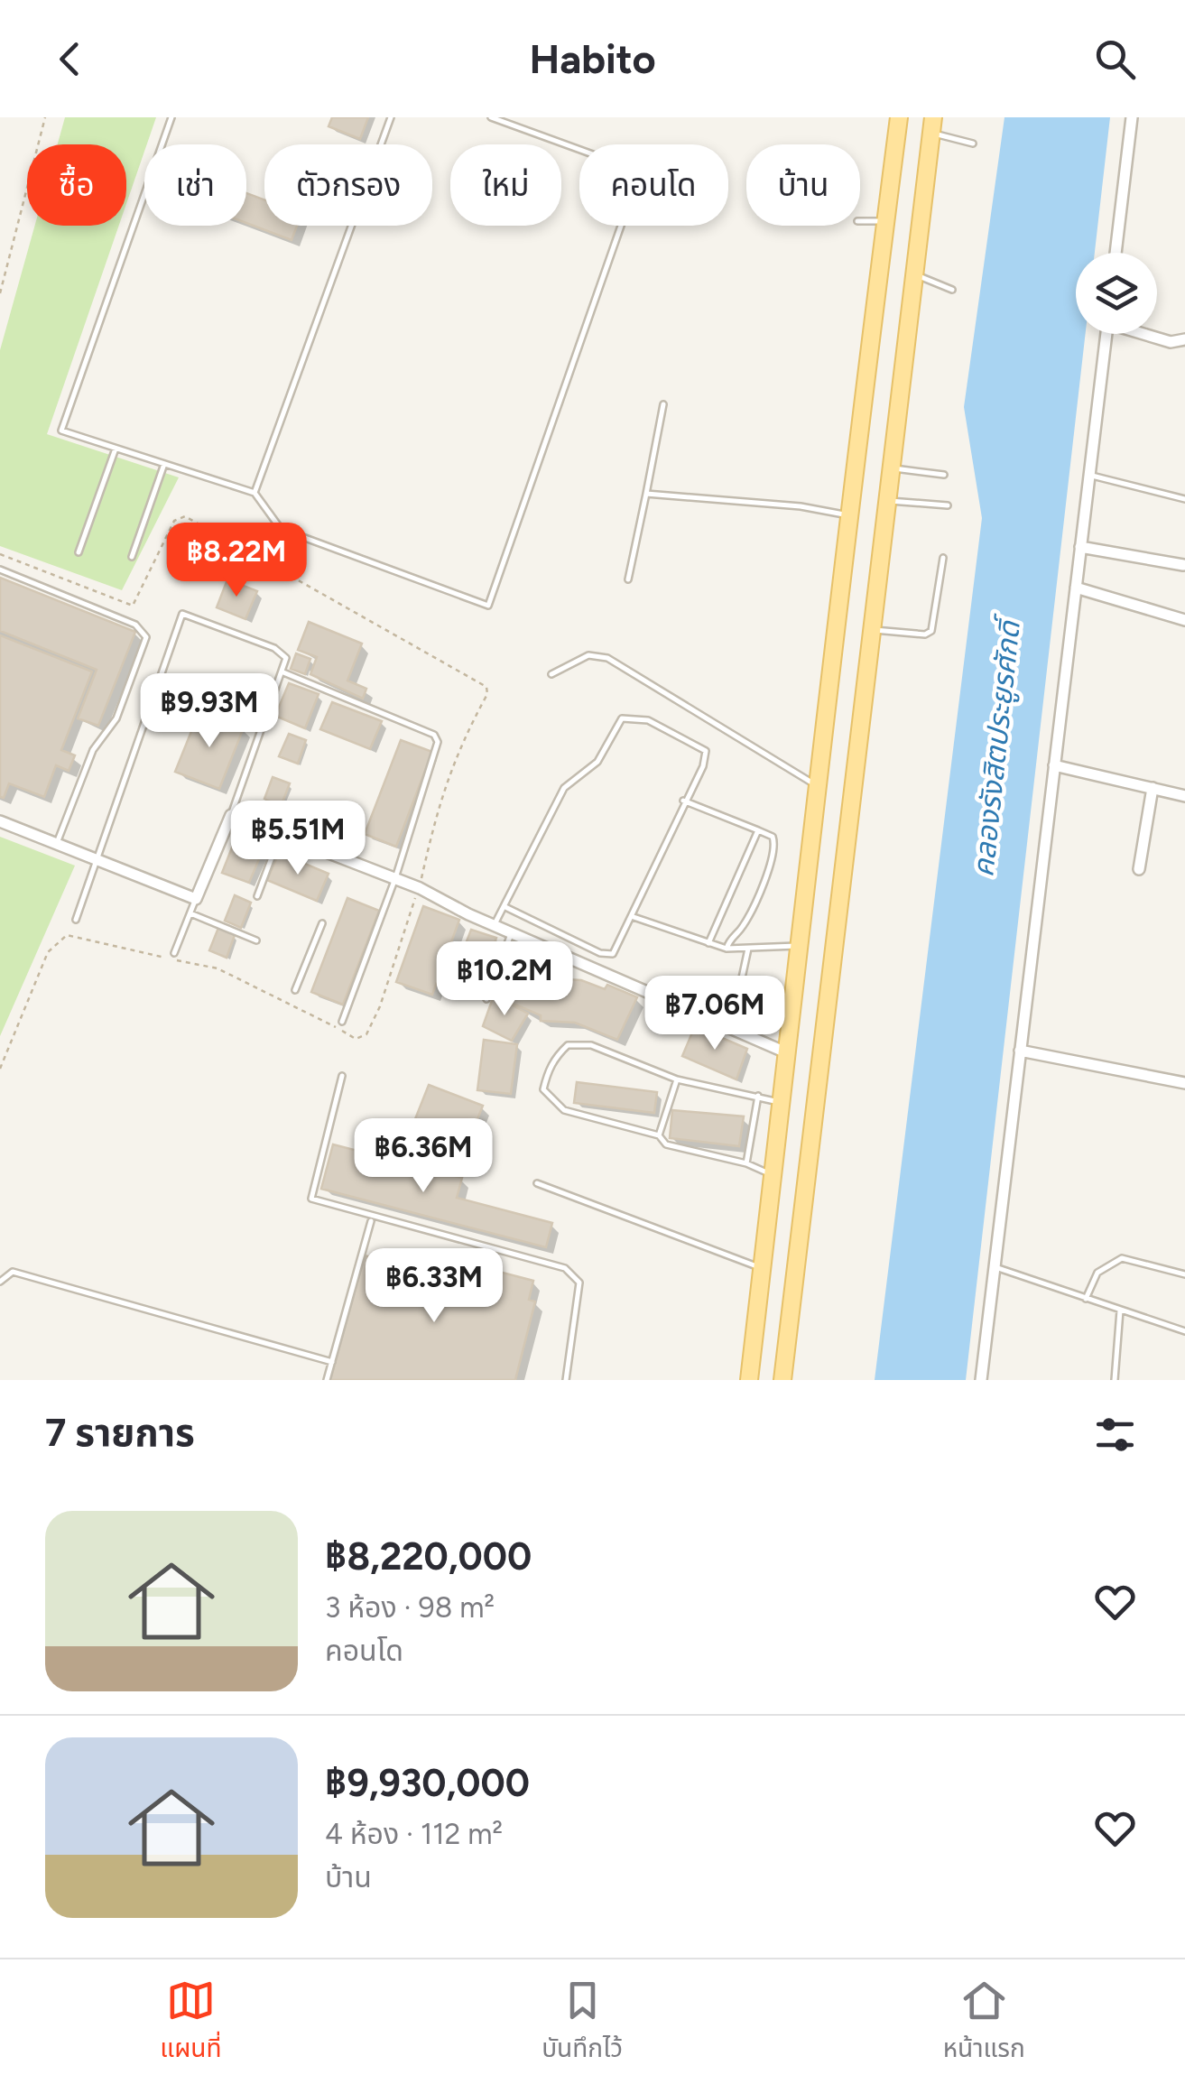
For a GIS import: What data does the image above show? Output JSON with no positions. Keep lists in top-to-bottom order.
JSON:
{
  "water": ["คลองรังสิตประยูรศักดิ์"],
  "page": {
    "header": "Habito",
    "chip": [
      "ซื้อ",
      "เช่า",
      "ตัวกรอง",
      "ใหม่",
      "คอนโด",
      "บ้าน"
    ],
    "price": [
      "฿8.22M",
      "฿9.93M",
      "฿5.51M",
      "฿10.2M",
      "฿7.06M",
      "฿6.36M",
      "฿6.33M"
    ],
    "heading": "7 รายการ",
    "list": [
      {
        "name": "฿8,220,000",
        "note": "3 ห้อง · 98 m² · คอนโด"
      },
      {
        "name": "฿9,930,000",
        "note": "4 ห้อง · 112 m² · บ้าน"
      }
    ],
    "tabs": ["แผนที่", "บันทึกไว้", "หน้าแรก"]
  }
}
